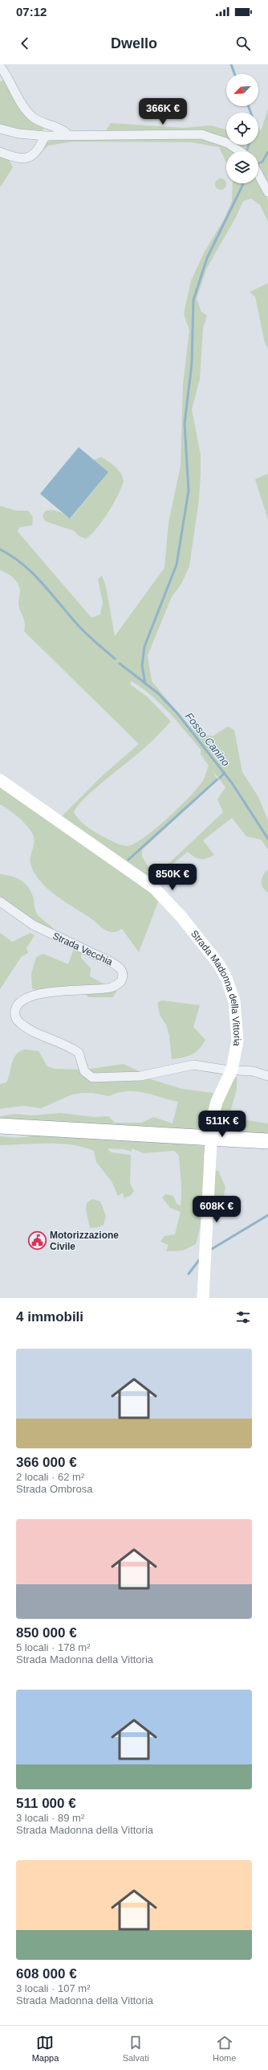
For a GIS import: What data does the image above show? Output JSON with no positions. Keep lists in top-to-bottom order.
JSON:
{
  "streets": {
    "street": ["Strada Vecchia", "Strada Madonna della Vittoria"]
  },
  "crossings": [
    ["Strada Vecchia", "Strada Madonna della Vittoria"]
  ],
  "water": ["Fosso Canino"],
  "places": {
    "public building": ["Motorizzazione Civile"]
  },
  "north": "bottom left",
  "page": {
    "status": "07:12",
    "header": "Dwello",
    "price": [
      "366K €",
      "850K €",
      "511K €",
      "608K €"
    ],
    "heading": "4 immobili",
    "list": [
      {
        "name": "366 000 €",
        "note": "2 locali · 62 m² · Strada Ombrosa"
      },
      {
        "name": "850 000 €",
        "note": "5 locali · 178 m² · Strada Madonna della Vittoria"
      },
      {
        "name": "511 000 €",
        "note": "3 locali · 89 m² · Strada Madonna della Vittoria"
      },
      {
        "name": "608 000 €",
        "note": "3 locali · 107 m² · Strada Madonna della Vittoria"
      }
    ],
    "tabs": ["Mappa", "Salvati", "Home"]
  }
}
